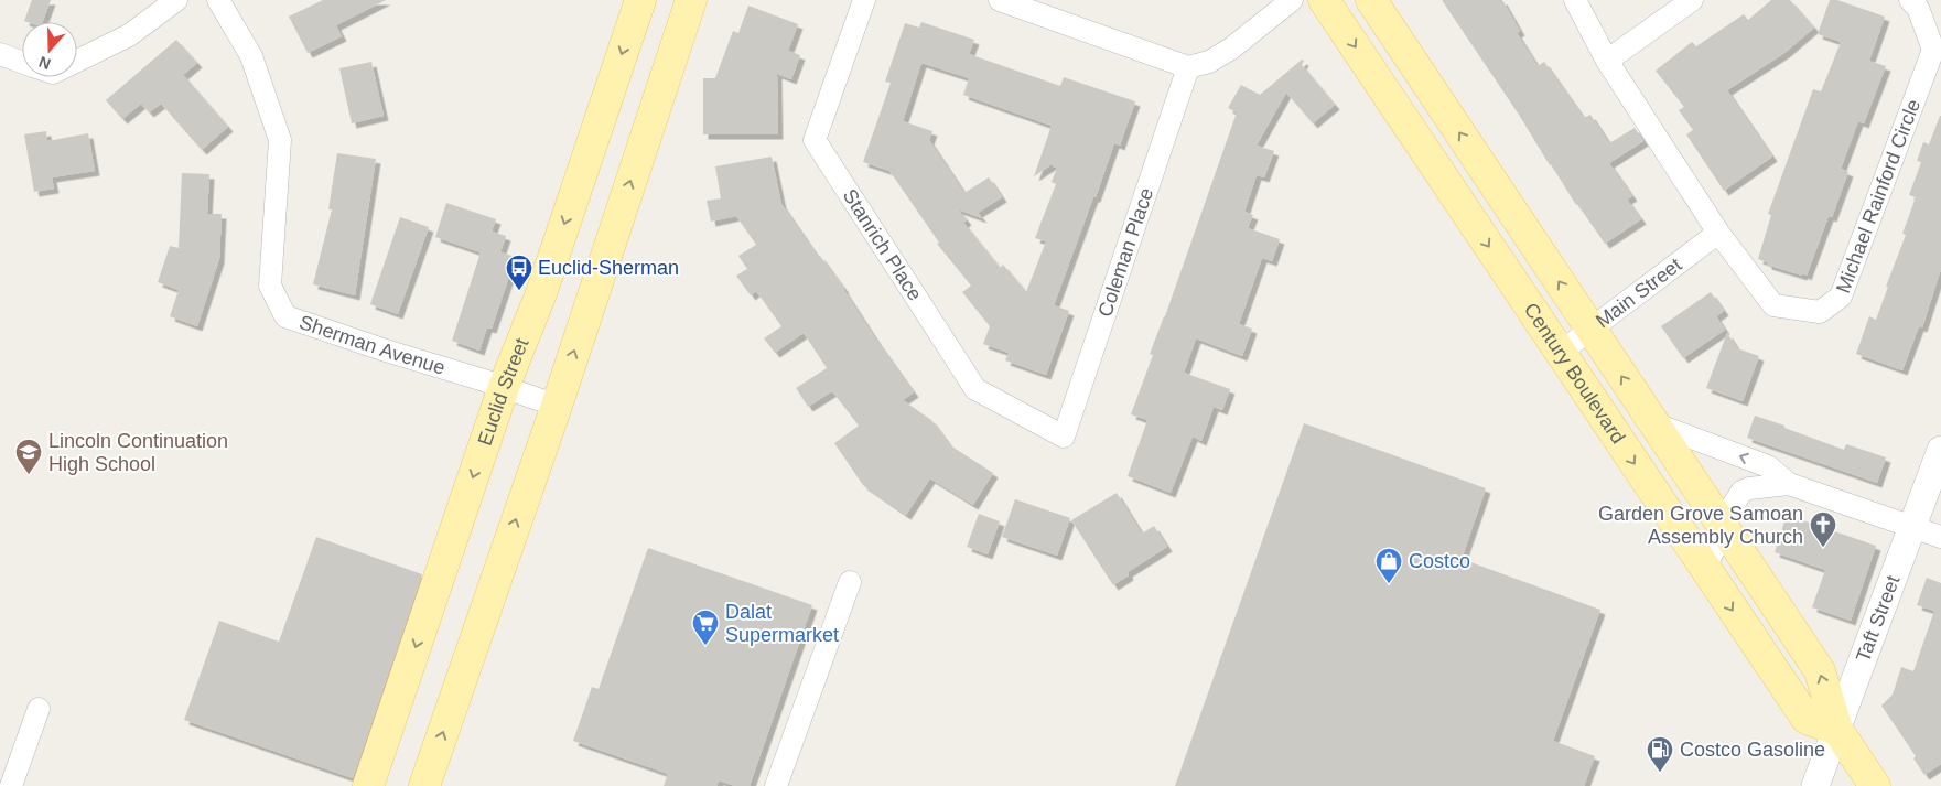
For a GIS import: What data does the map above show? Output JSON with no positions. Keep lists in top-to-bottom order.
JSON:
{
  "streets": {
    "main road": ["Century Boulevard", "Euclid Street"],
    "street": [
      "Michael Rainford Circle",
      "Stanrich Place",
      "Coleman Place",
      "Main Street",
      "Sherman Avenue",
      "Taft Street"
    ]
  },
  "crossings": [
    ["Michael Rainford Circle", "Main Street"],
    ["Stanrich Place", "Coleman Place"],
    ["Main Street", "Century Boulevard"],
    ["Sherman Avenue", "Euclid Street"],
    ["Century Boulevard", "Taft Street"]
  ],
  "places": {
    "bus stop": ["Euclid-Sherman"],
    "school or university": ["Lincoln Continuation High School"],
    "church": ["Garden Grove Samoan Assembly Church"],
    "shop": ["Costco"],
    "supermarket": ["Dalat Supermarket"],
    "fuel station": ["Costco Gasoline"]
  },
  "north": "bottom"
}
